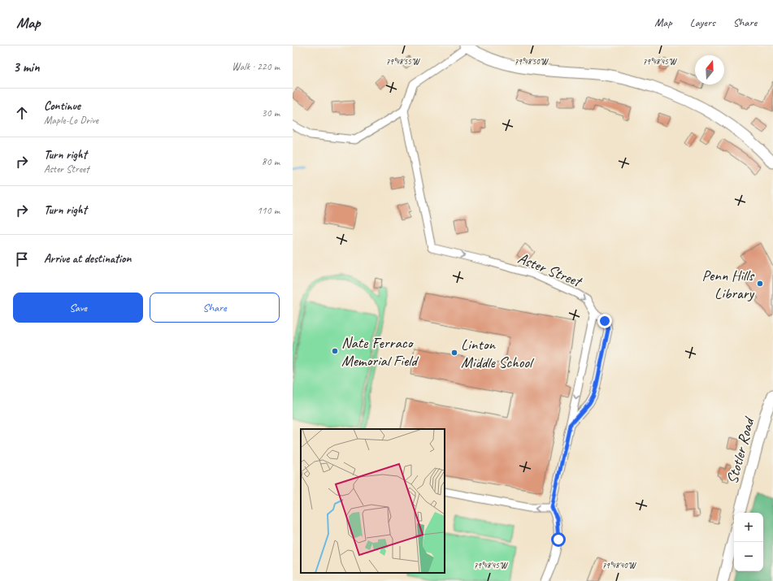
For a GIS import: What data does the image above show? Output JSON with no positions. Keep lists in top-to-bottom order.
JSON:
{
  "streets": {
    "main road": ["Stotler Road"],
    "street": ["Aster Street"]
  },
  "one_way": ["Aster Street"],
  "places": ["Penn Hills Library", "Nate Ferraco Memorial Field", "Linton Middle School"],
  "north": "top",
  "page": {
    "header": "Map",
    "nav": ["Map", "Layers", "Share"],
    "heading": ["3 min", "Walk · 220 m"],
    "list": [
      ["Continue", "Maple-Lo Drive", "30 m"],
      ["Turn right", "Aster Street", "80 m"],
      ["Turn right", "110 m"],
      "Arrive at destination"
    ],
    "buttons": ["Save", "Share"],
    "map_buttons": ["+", "−"]
  },
  "coordinates": [
    "79°48'55\"W",
    "79°48'50\"W",
    "79°48'45\"W",
    "79°48'40\"W"
  ]
}
